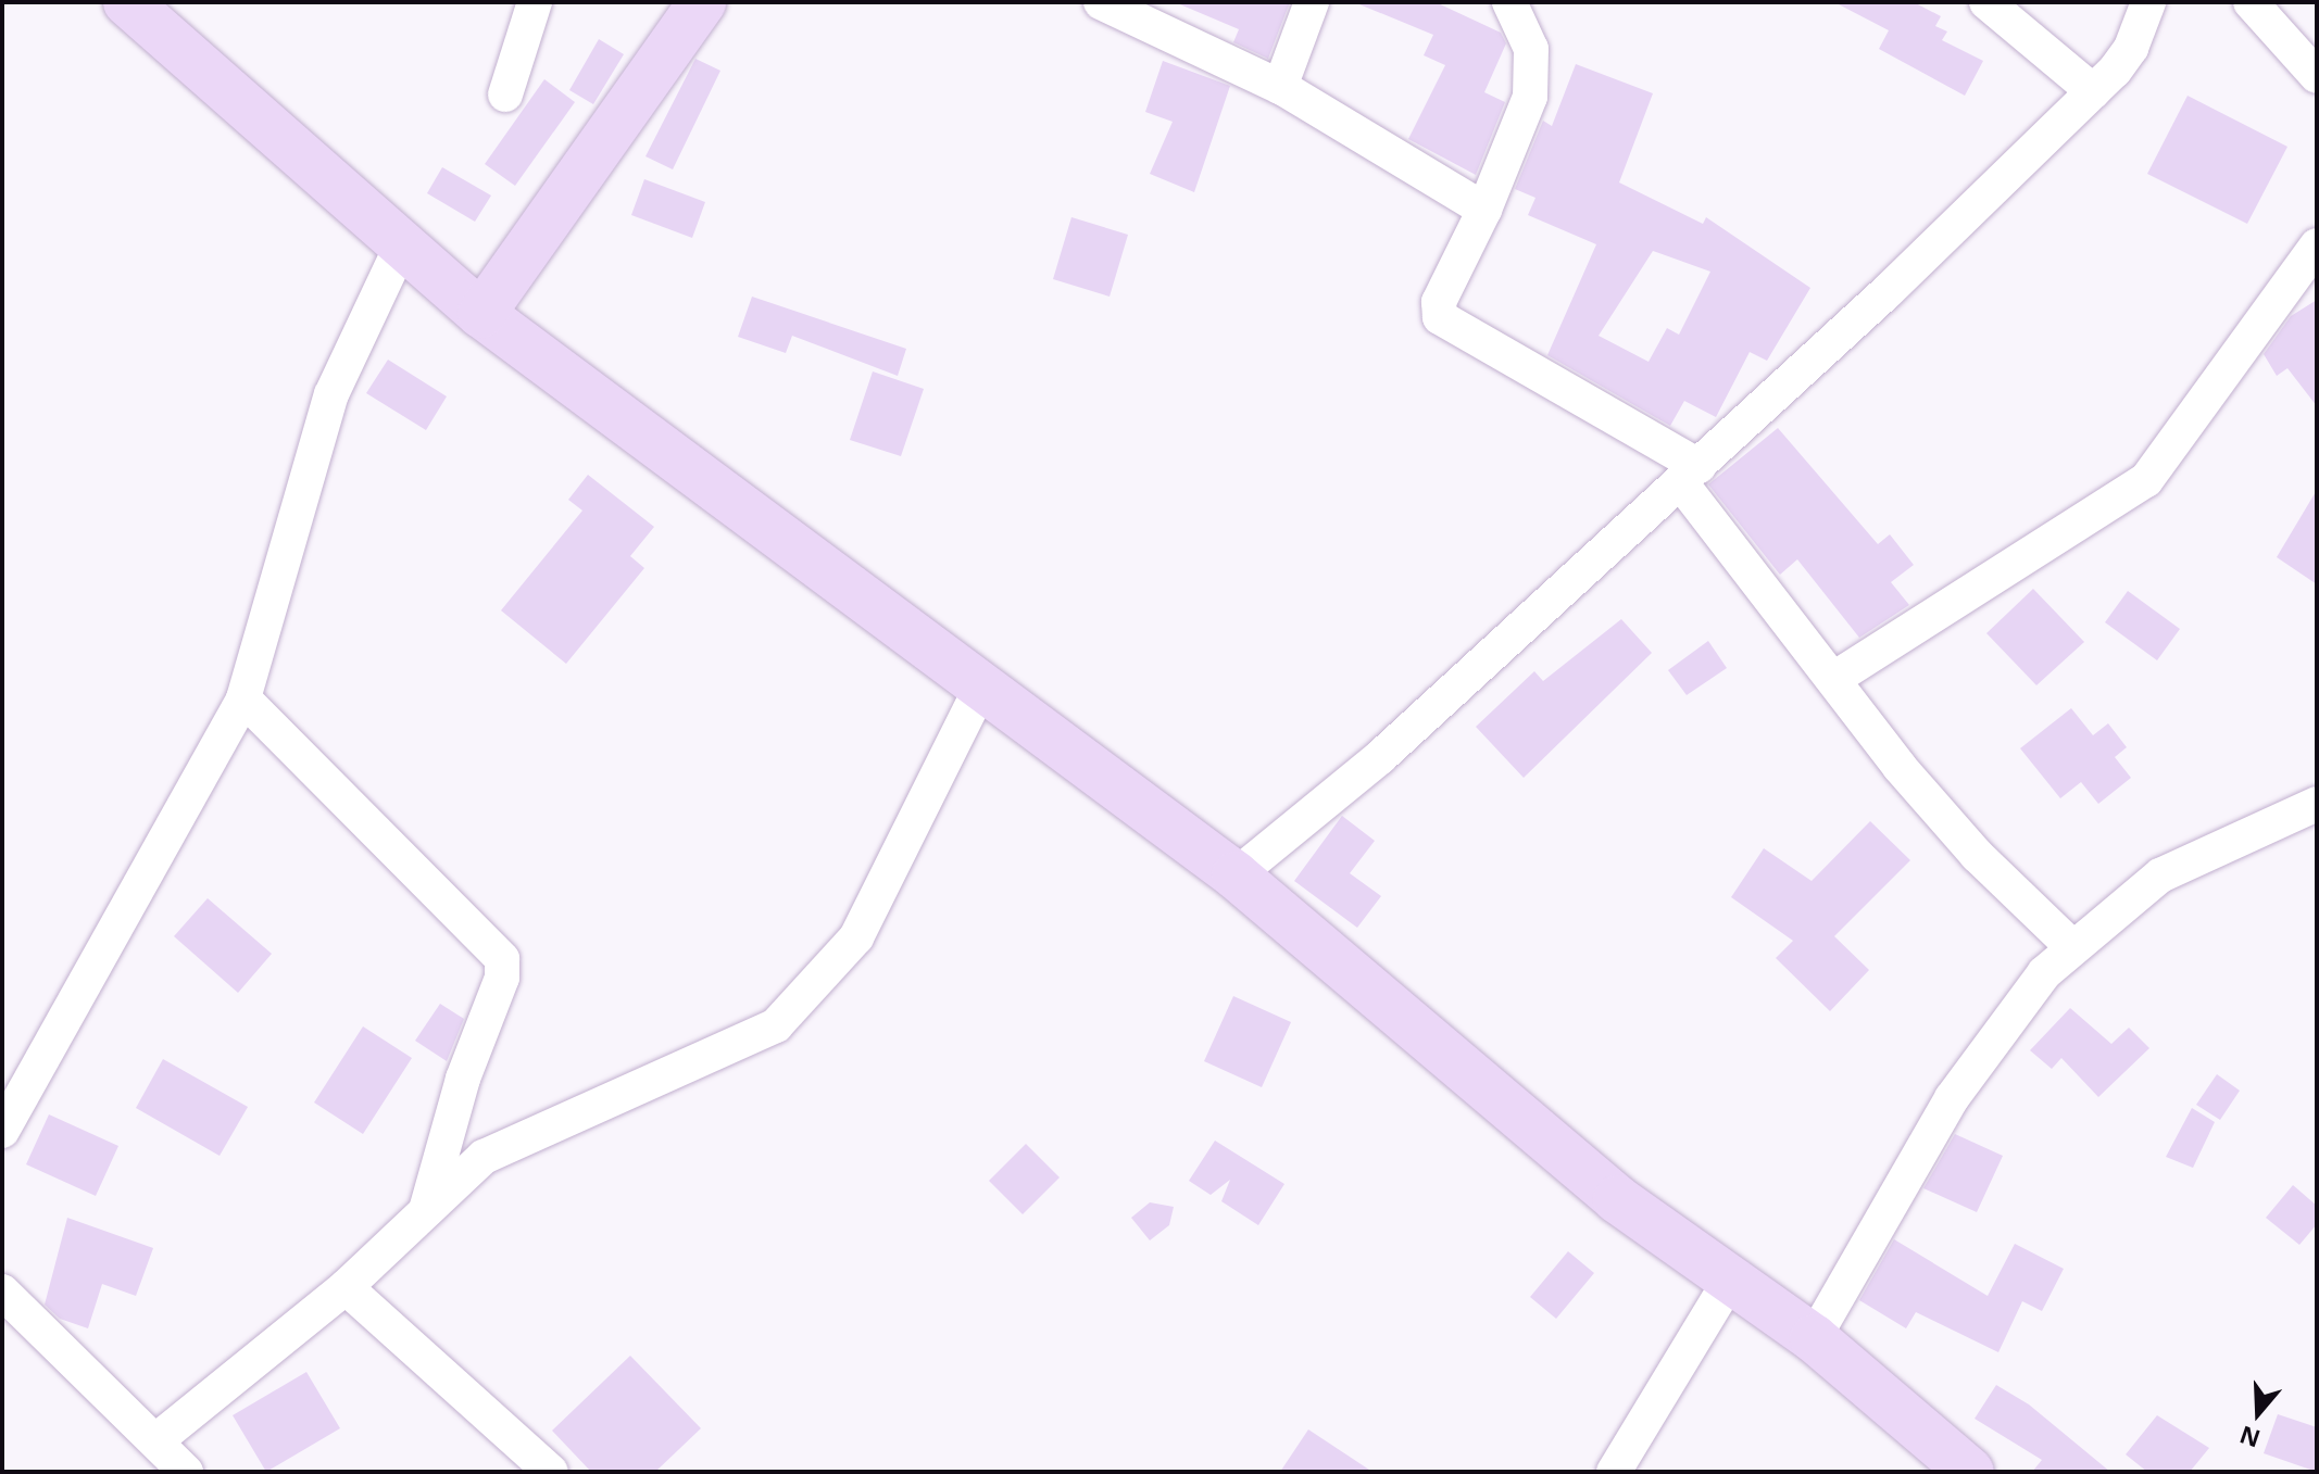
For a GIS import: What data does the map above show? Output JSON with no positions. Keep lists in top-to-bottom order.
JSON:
{
  "north": "bottom"
}
